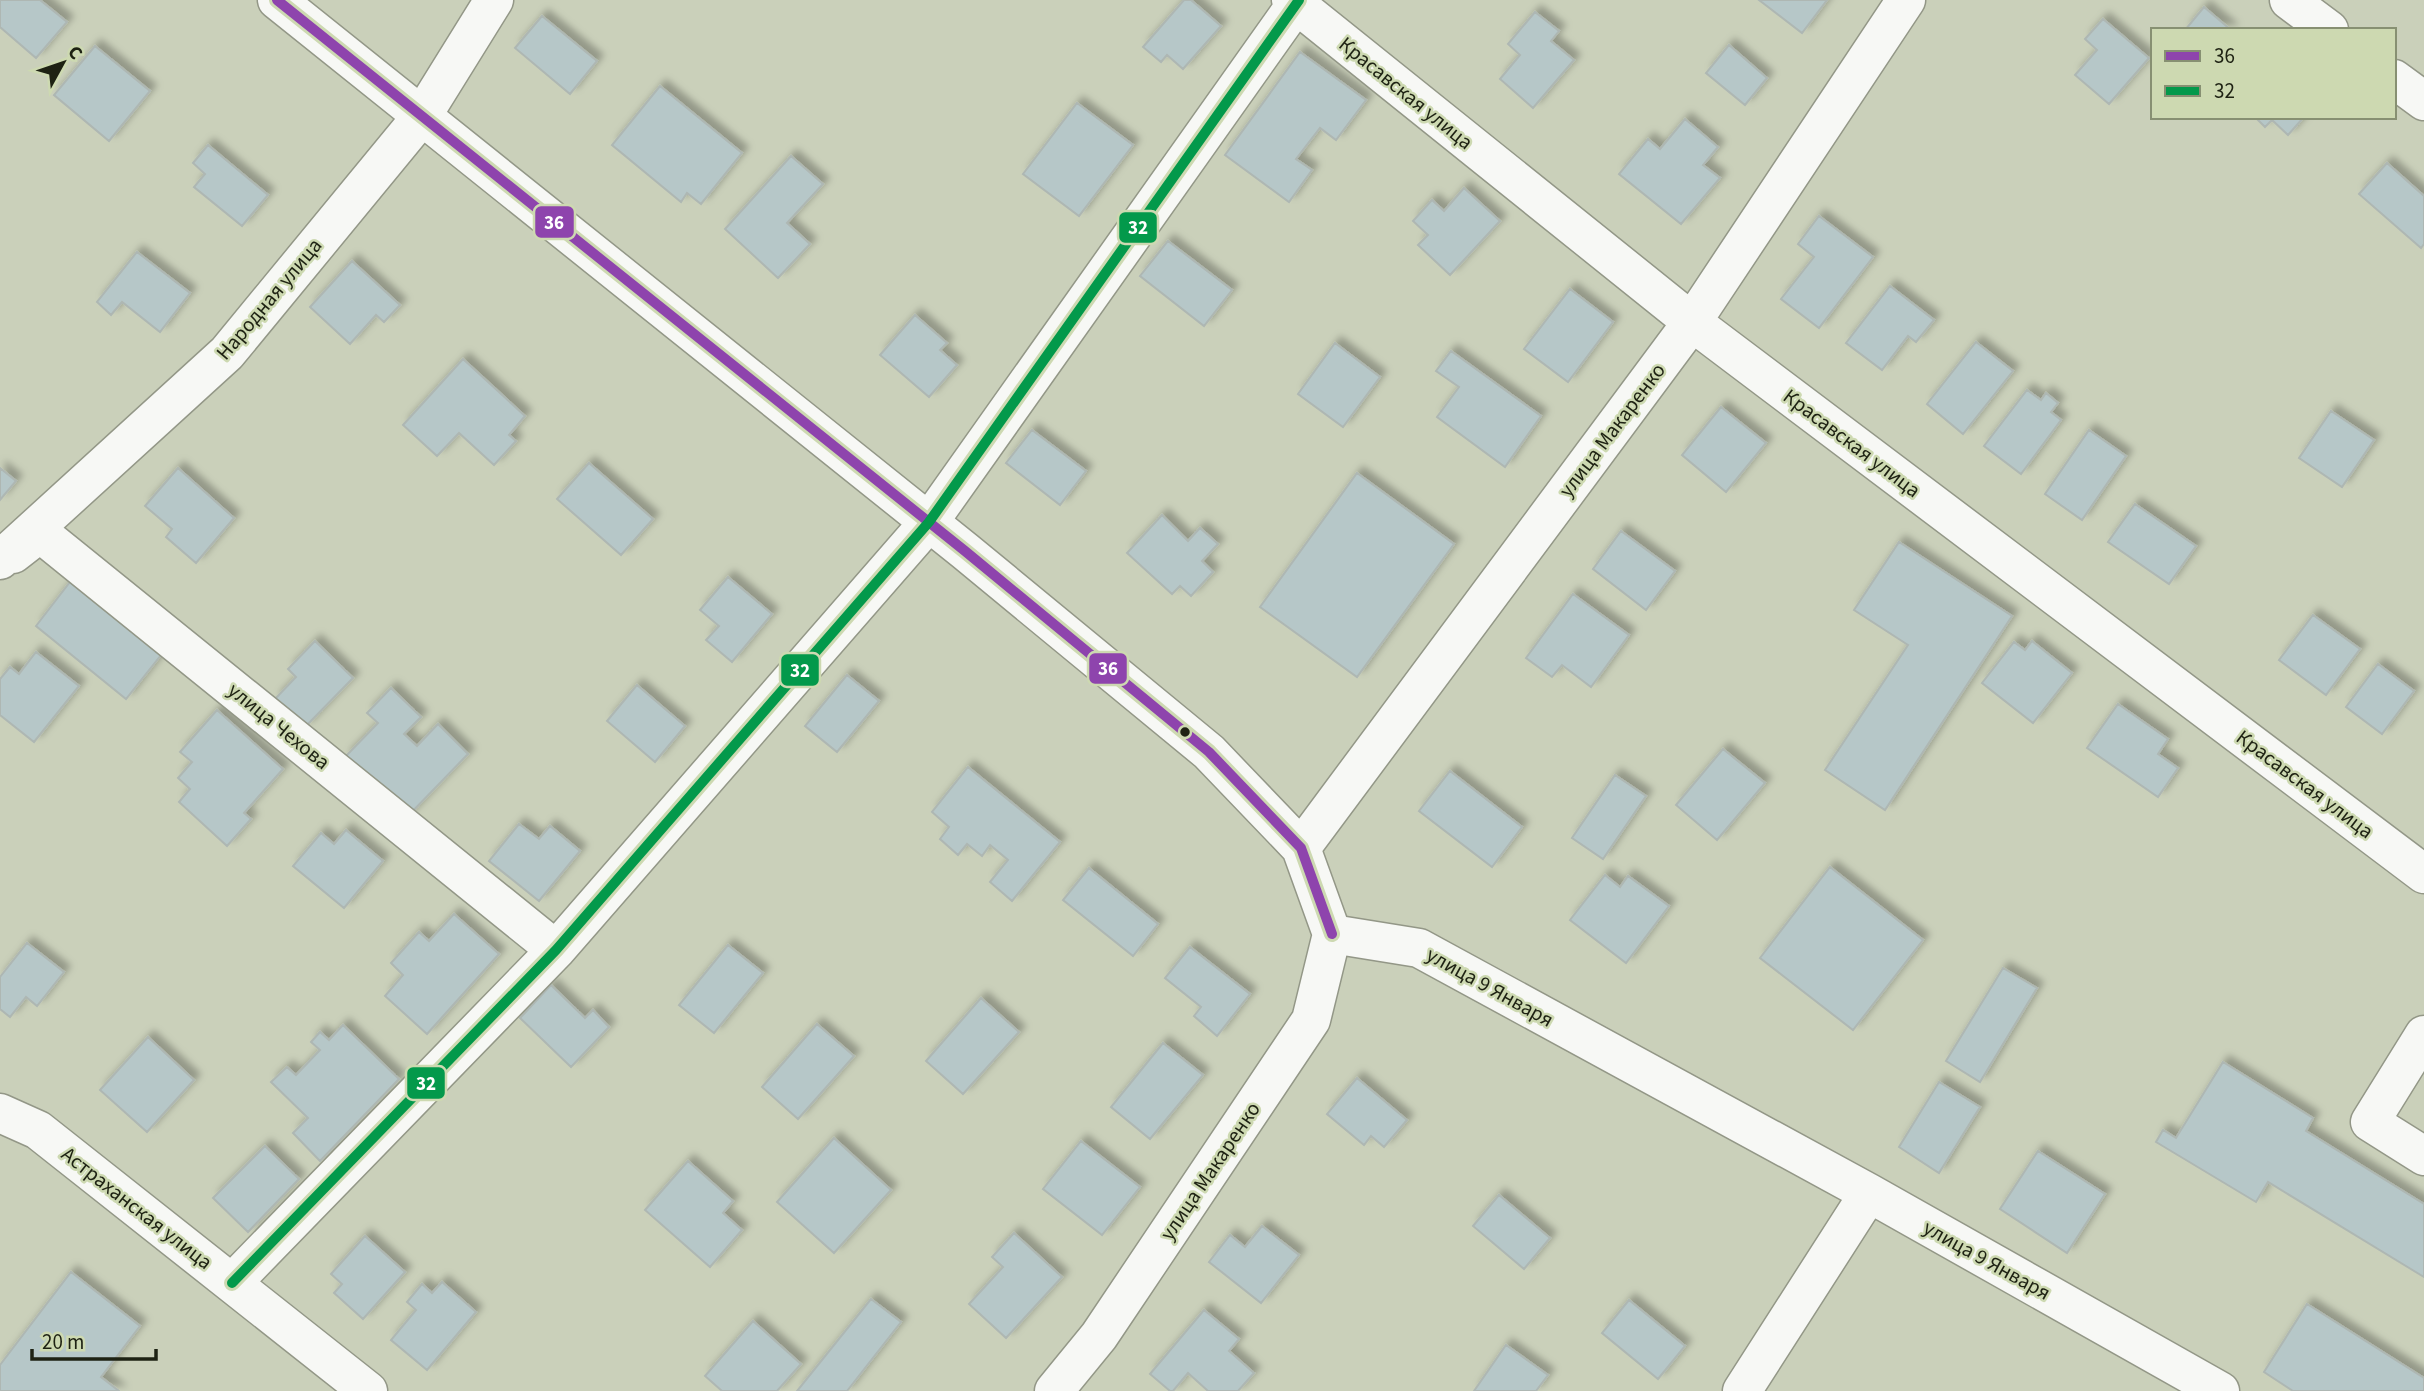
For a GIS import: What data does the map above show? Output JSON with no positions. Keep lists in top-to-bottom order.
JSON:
{
  "streets": {
    "street": [
      "Красавская улица",
      "Народная улица",
      "улица Макаренко",
      "улица Чехова",
      "улица 9 Января",
      "Астраханская улица"
    ]
  },
  "crossings": [
    ["Красавская улица", "улица Макаренко"],
    ["Народная улица", "улица Чехова"],
    ["улица Макаренко", "улица 9 Января"]
  ],
  "lines": ["transit line 36", "transit line 32"],
  "legend": ["36", "32"],
  "scale_bar": "20 m",
  "north": "top right"
}
